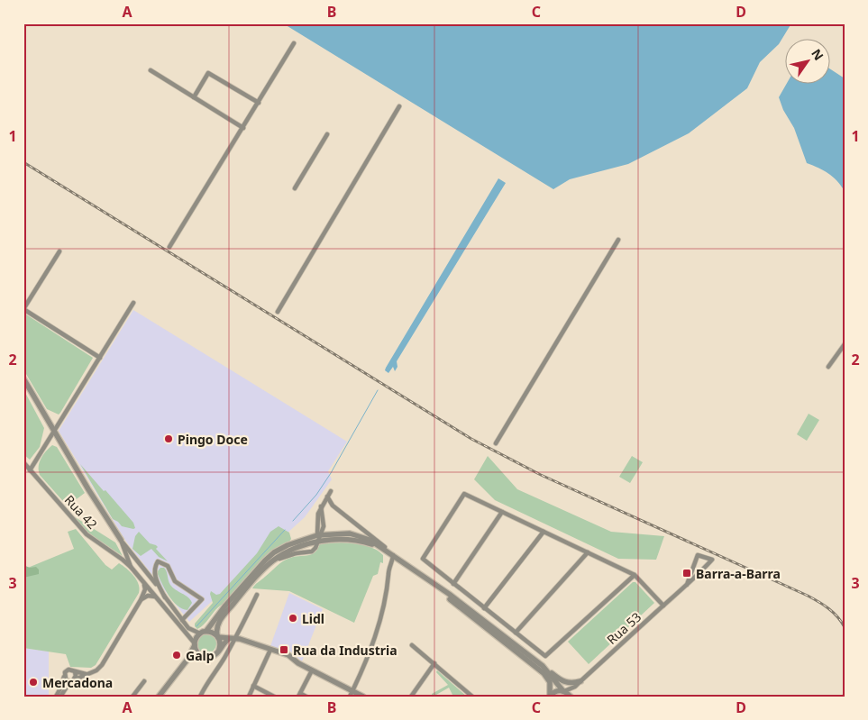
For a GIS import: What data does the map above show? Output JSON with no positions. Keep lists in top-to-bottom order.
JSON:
{
  "streets": {
    "street": ["Rua 42", "Rua 53"]
  },
  "places": {
    "other": [
      "Pingo Doce",
      "Lidl",
      "Galp",
      "Mercadona"
    ],
    "transit": ["Barra-a-Barra", "Rua da Industria"]
  },
  "north": "top right",
  "grid": {
    "columns": [
      "A",
      "B",
      "C",
      "D"
    ],
    "rows": ["1", "2", "3"]
  }
}
